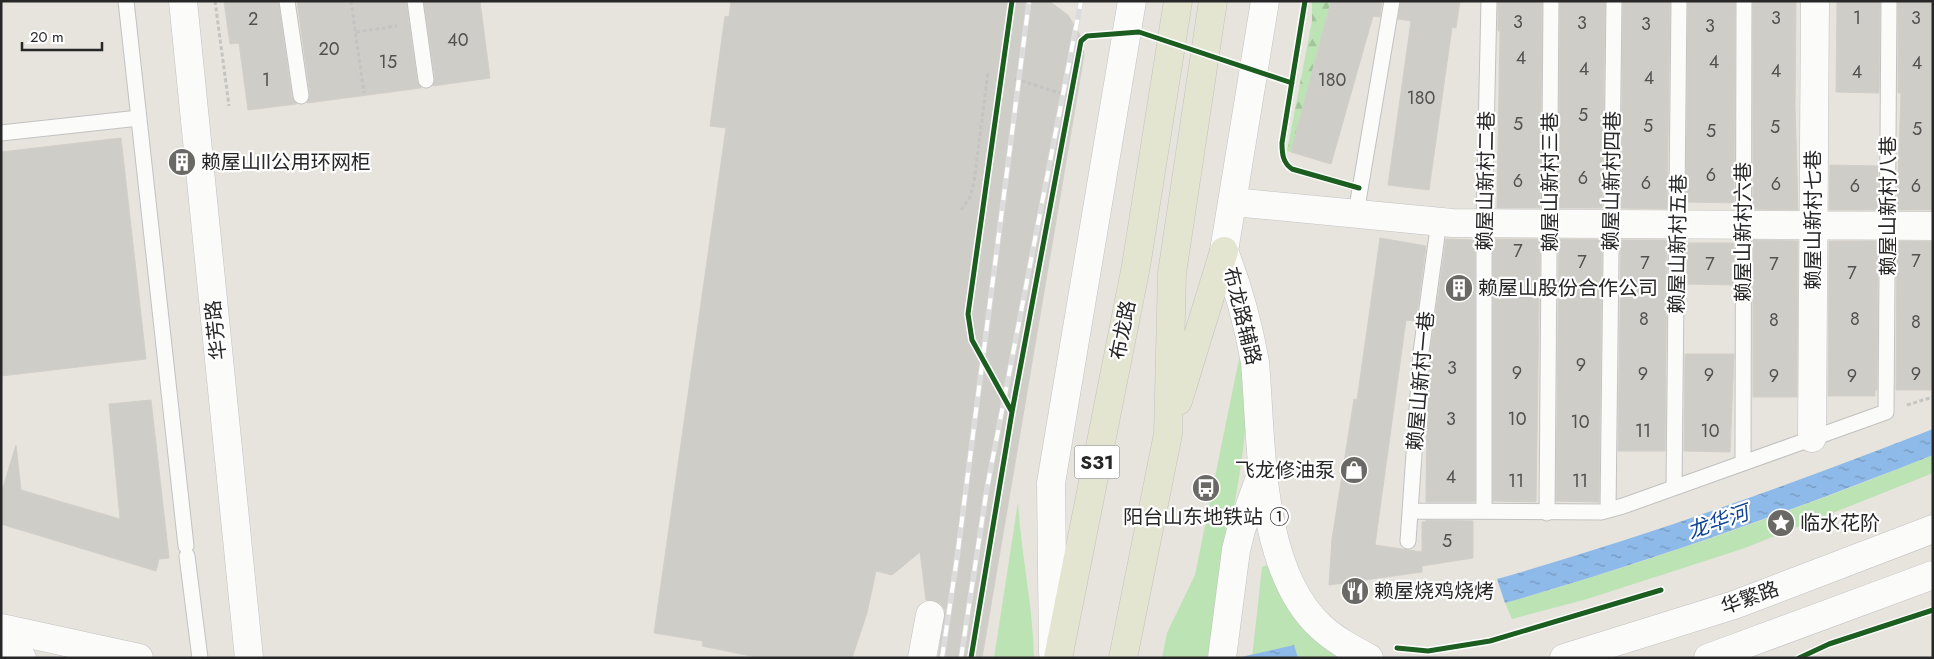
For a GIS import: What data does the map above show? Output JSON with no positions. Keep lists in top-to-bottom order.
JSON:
{
  "streets": {
    "main road": [
      "赖屋山新村七巷",
      "布龙路辅路",
      "华芳路",
      "布龙路",
      "S31",
      "华繁路"
    ],
    "lane": [
      "赖屋山新村二巷",
      "赖屋山新村四巷",
      "赖屋山新村三巷",
      "赖屋山新村八巷",
      "赖屋山新村六巷",
      "赖屋山新村五巷",
      "赖屋山新村一巷"
    ]
  },
  "crossings": [
    ["赖屋山新村八巷", "赖屋山新村七巷"]
  ],
  "water": ["龙华河"],
  "places": {
    "building": ["赖屋山II公用环网柜", "赖屋山股份合作公司"],
    "shop": ["飞龙修油泵"],
    "bus stop": ["阳台山东地铁站 ①"],
    "place": ["临水花阶"],
    "restaurant": ["赖屋烧鸡烧烤"]
  },
  "house_numbers": [
    "3",
    "1",
    "3",
    "2",
    "3",
    "3",
    "3",
    "3",
    "40",
    "20",
    "4",
    "15",
    "4",
    "4",
    "4",
    "4",
    "4",
    "4",
    "1",
    "180",
    "180",
    "5",
    "5",
    "5",
    "5",
    "5",
    "5",
    "6",
    "6",
    "6",
    "6",
    "6",
    "6",
    "6",
    "7",
    "7",
    "7",
    "7",
    "7",
    "7",
    "7",
    "8",
    "8",
    "8",
    "8",
    "9",
    "3",
    "9",
    "9",
    "9",
    "9",
    "9",
    "9",
    "3",
    "10",
    "10",
    "11",
    "10",
    "4",
    "11",
    "11",
    "5"
  ],
  "scale_bar": "20 m"
}
